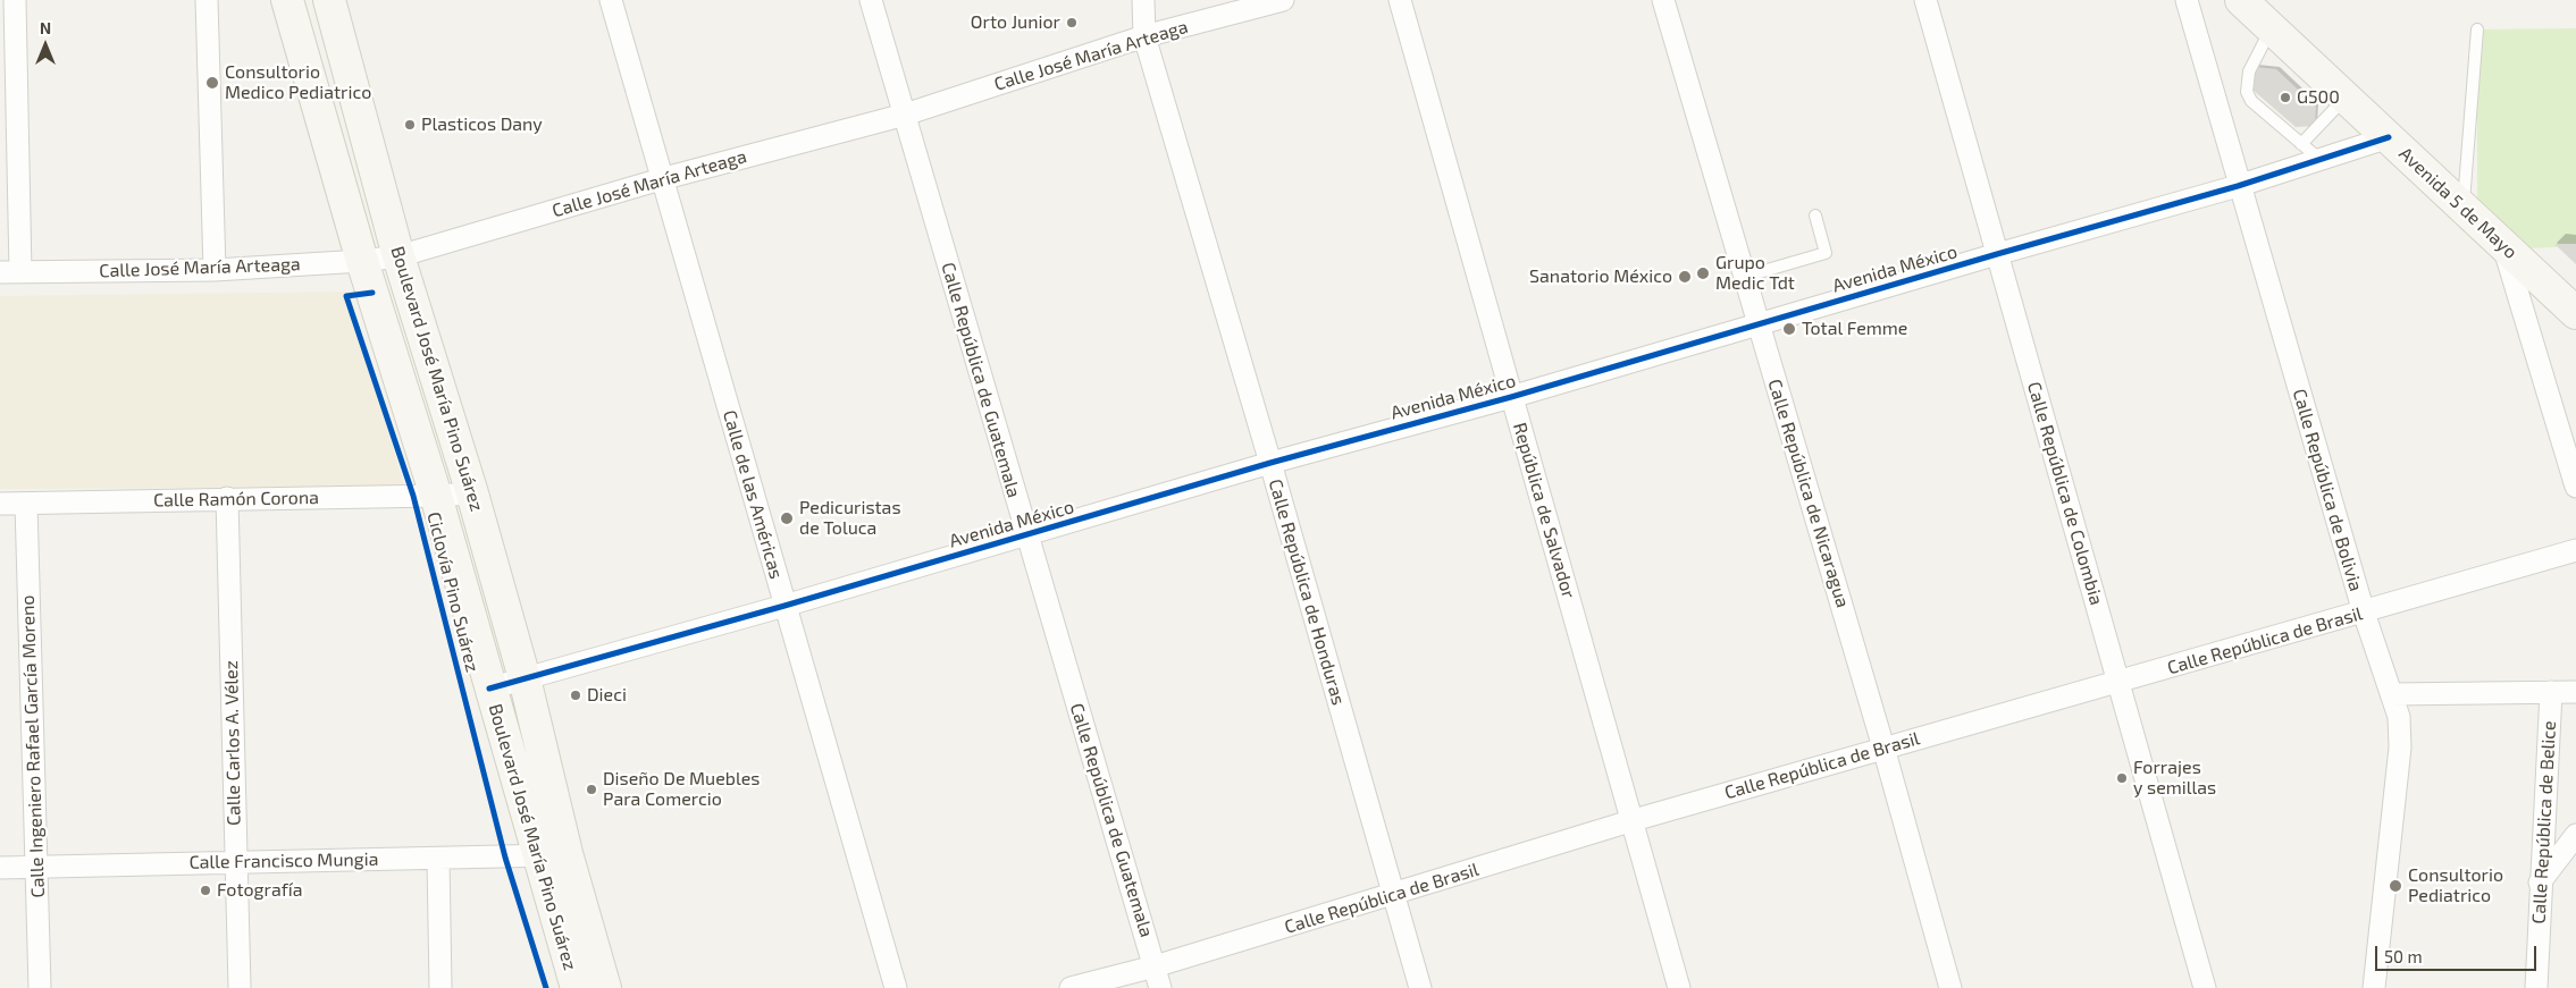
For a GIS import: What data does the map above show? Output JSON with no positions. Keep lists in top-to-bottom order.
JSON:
{
  "streets": {
    "main road": ["Avenida 5 de Mayo", "Boulevard José María Pino Suárez"],
    "street": [
      "Calle José María Arteaga",
      "Avenida México",
      "Calle República de Guatemala",
      "Calle República de Bolivia",
      "Calle República de Nicaragua",
      "Calle República de Colombia",
      "Calle de las Américas",
      "Calle Ramón Corona",
      "República de Salvador",
      "Calle República de Honduras",
      "Calle República de Brasil",
      "Calle Carlos A. Vélez",
      "Calle Ingeniero Rafael García Moreno",
      "Calle República de Belice",
      "Calle Francisco Mungia"
    ],
    "cycle path": ["Ciclovía Pino Suárez"]
  },
  "crossings": [
    ["Calle José María Arteaga", "Boulevard José María Pino Suárez"],
    ["Calle José María Arteaga", "Calle República de Guatemala"],
    ["Calle José María Arteaga", "Calle de las Américas"],
    ["Calle José María Arteaga", "Calle República de Honduras"],
    ["Avenida 5 de Mayo", "Avenida México"],
    ["Avenida México", "Boulevard José María Pino Suárez"],
    ["Avenida México", "Calle República de Guatemala"],
    ["Avenida México", "Calle República de Bolivia"],
    ["Avenida México", "Calle República de Nicaragua"],
    ["Avenida México", "Calle República de Colombia"],
    ["Avenida México", "Calle de las Américas"],
    ["Avenida México", "República de Salvador"],
    ["Avenida México", "Calle República de Honduras"],
    ["Boulevard José María Pino Suárez", "Calle Ramón Corona"],
    ["Boulevard José María Pino Suárez", "Calle Francisco Mungia"],
    ["Calle República de Guatemala", "Calle República de Brasil"],
    ["Calle República de Bolivia", "Calle República de Brasil"],
    ["Calle República de Nicaragua", "Calle República de Brasil"],
    ["Calle República de Colombia", "Calle República de Brasil"],
    ["Calle Ramón Corona", "Calle Carlos A. Vélez"],
    ["Calle Ramón Corona", "Calle Ingeniero Rafael García Moreno"],
    ["República de Salvador", "Calle República de Brasil"],
    ["Calle República de Honduras", "Calle República de Brasil"],
    ["Calle Carlos A. Vélez", "Calle Francisco Mungia"],
    ["Calle Ingeniero Rafael García Moreno", "Calle Francisco Mungia"]
  ],
  "places": [
    "Orto Junior",
    "Consultorio Medico Pediatrico",
    "G500",
    "Plasticos Dany",
    "Grupo Medic Tdt",
    "Sanatorio México",
    "Total Femme",
    "Pedicuristas de Toluca",
    "Dieci",
    "Forrajes y semillas",
    "Diseño De Muebles Para Comercio",
    "Consultorio Pediatrico",
    "Fotografía"
  ],
  "scale_bar": "50 m",
  "north": "top"
}
